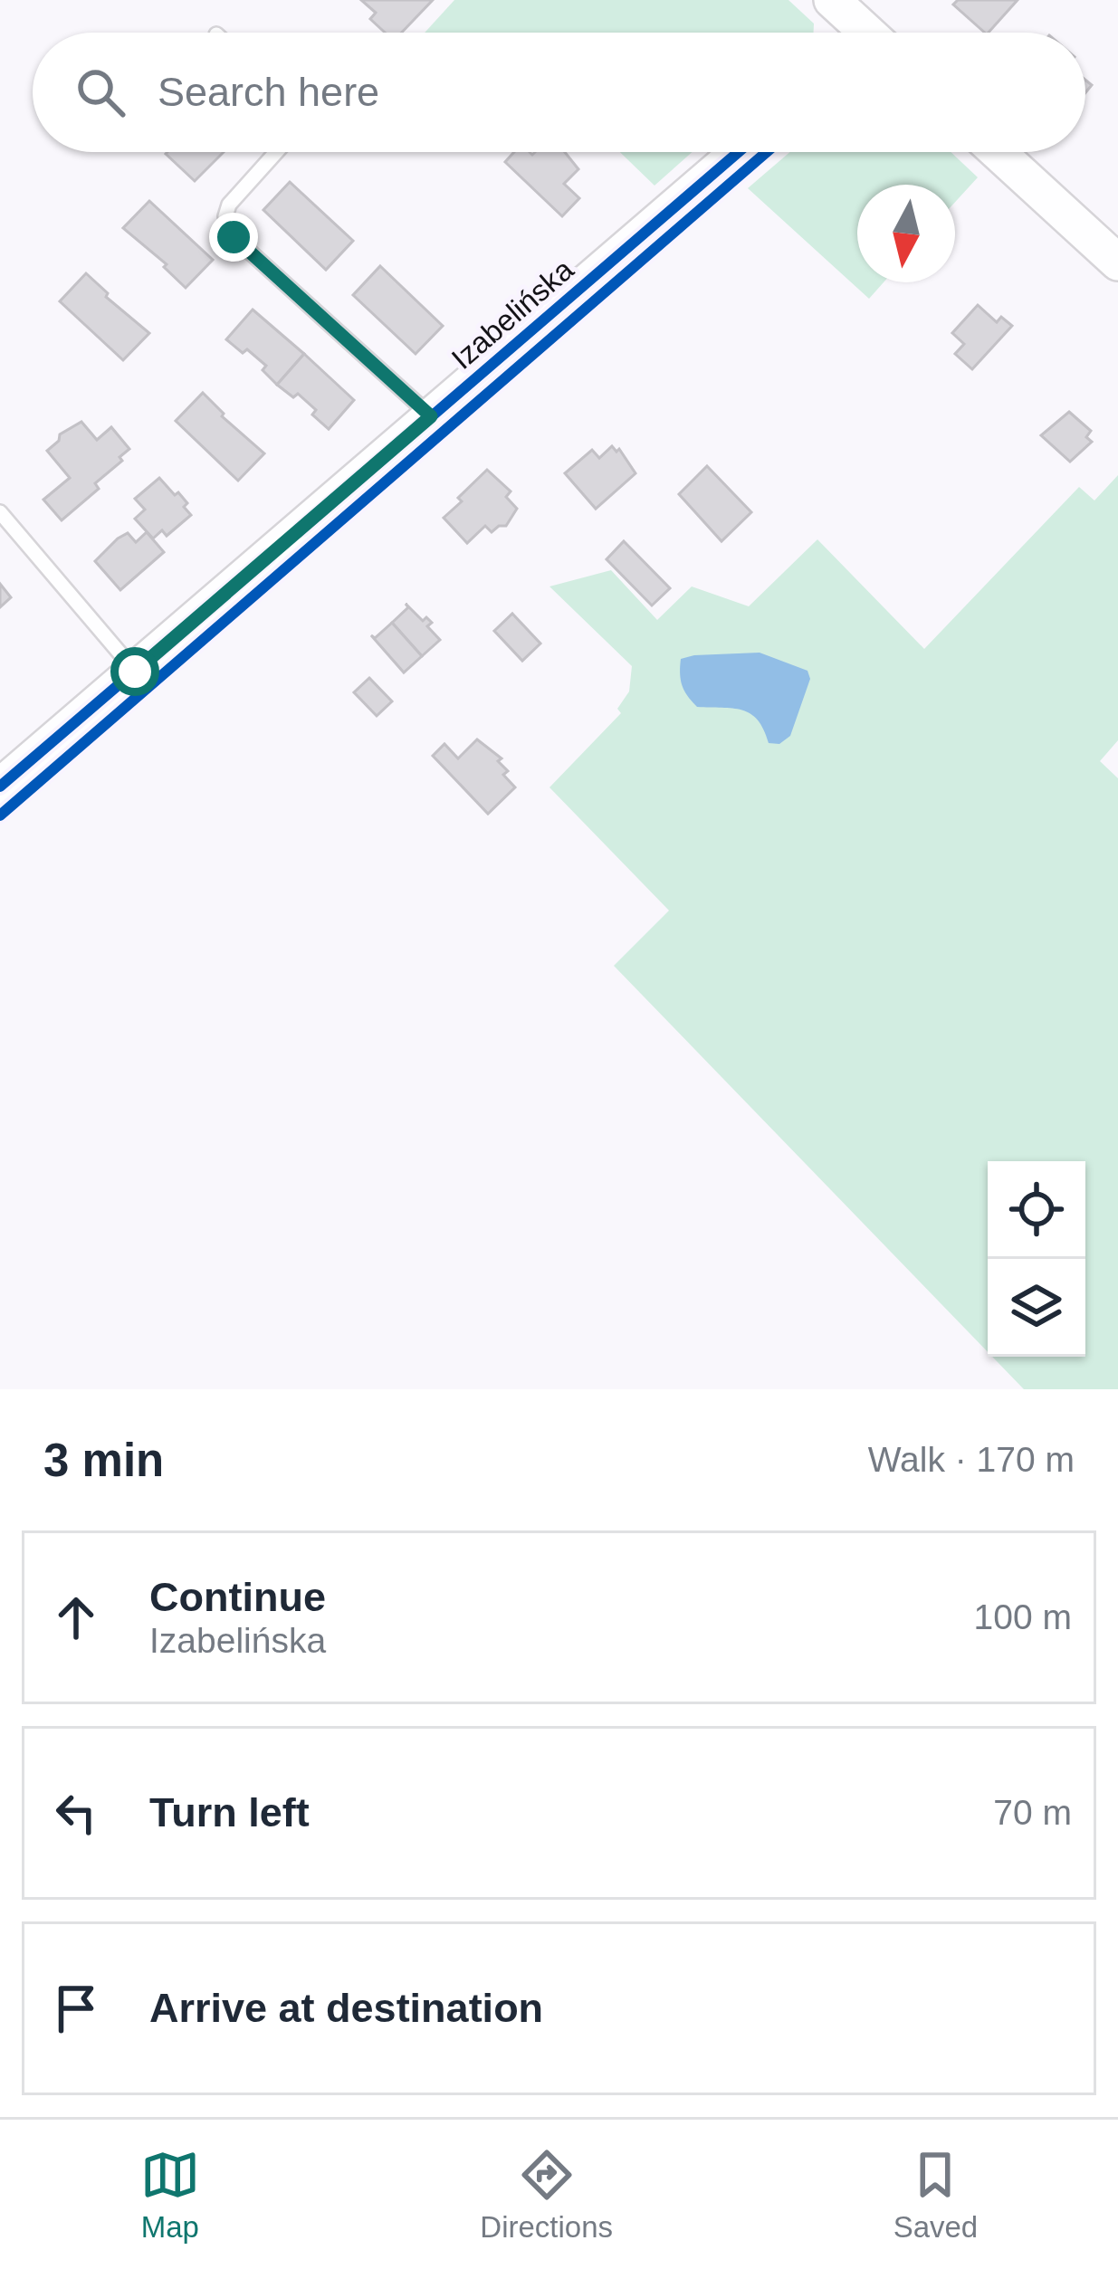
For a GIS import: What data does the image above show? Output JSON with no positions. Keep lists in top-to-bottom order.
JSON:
{
  "streets": {
    "street": ["Izabelińska"]
  },
  "north": "bottom",
  "page": {
    "search": "Search here",
    "heading": ["3 min", "Walk · 170 m"],
    "list": [
      ["Continue", "Izabelińska", "100 m"],
      ["Turn left", "70 m"],
      "Arrive at destination"
    ],
    "nav": ["Map", "Directions", "Saved"]
  }
}
